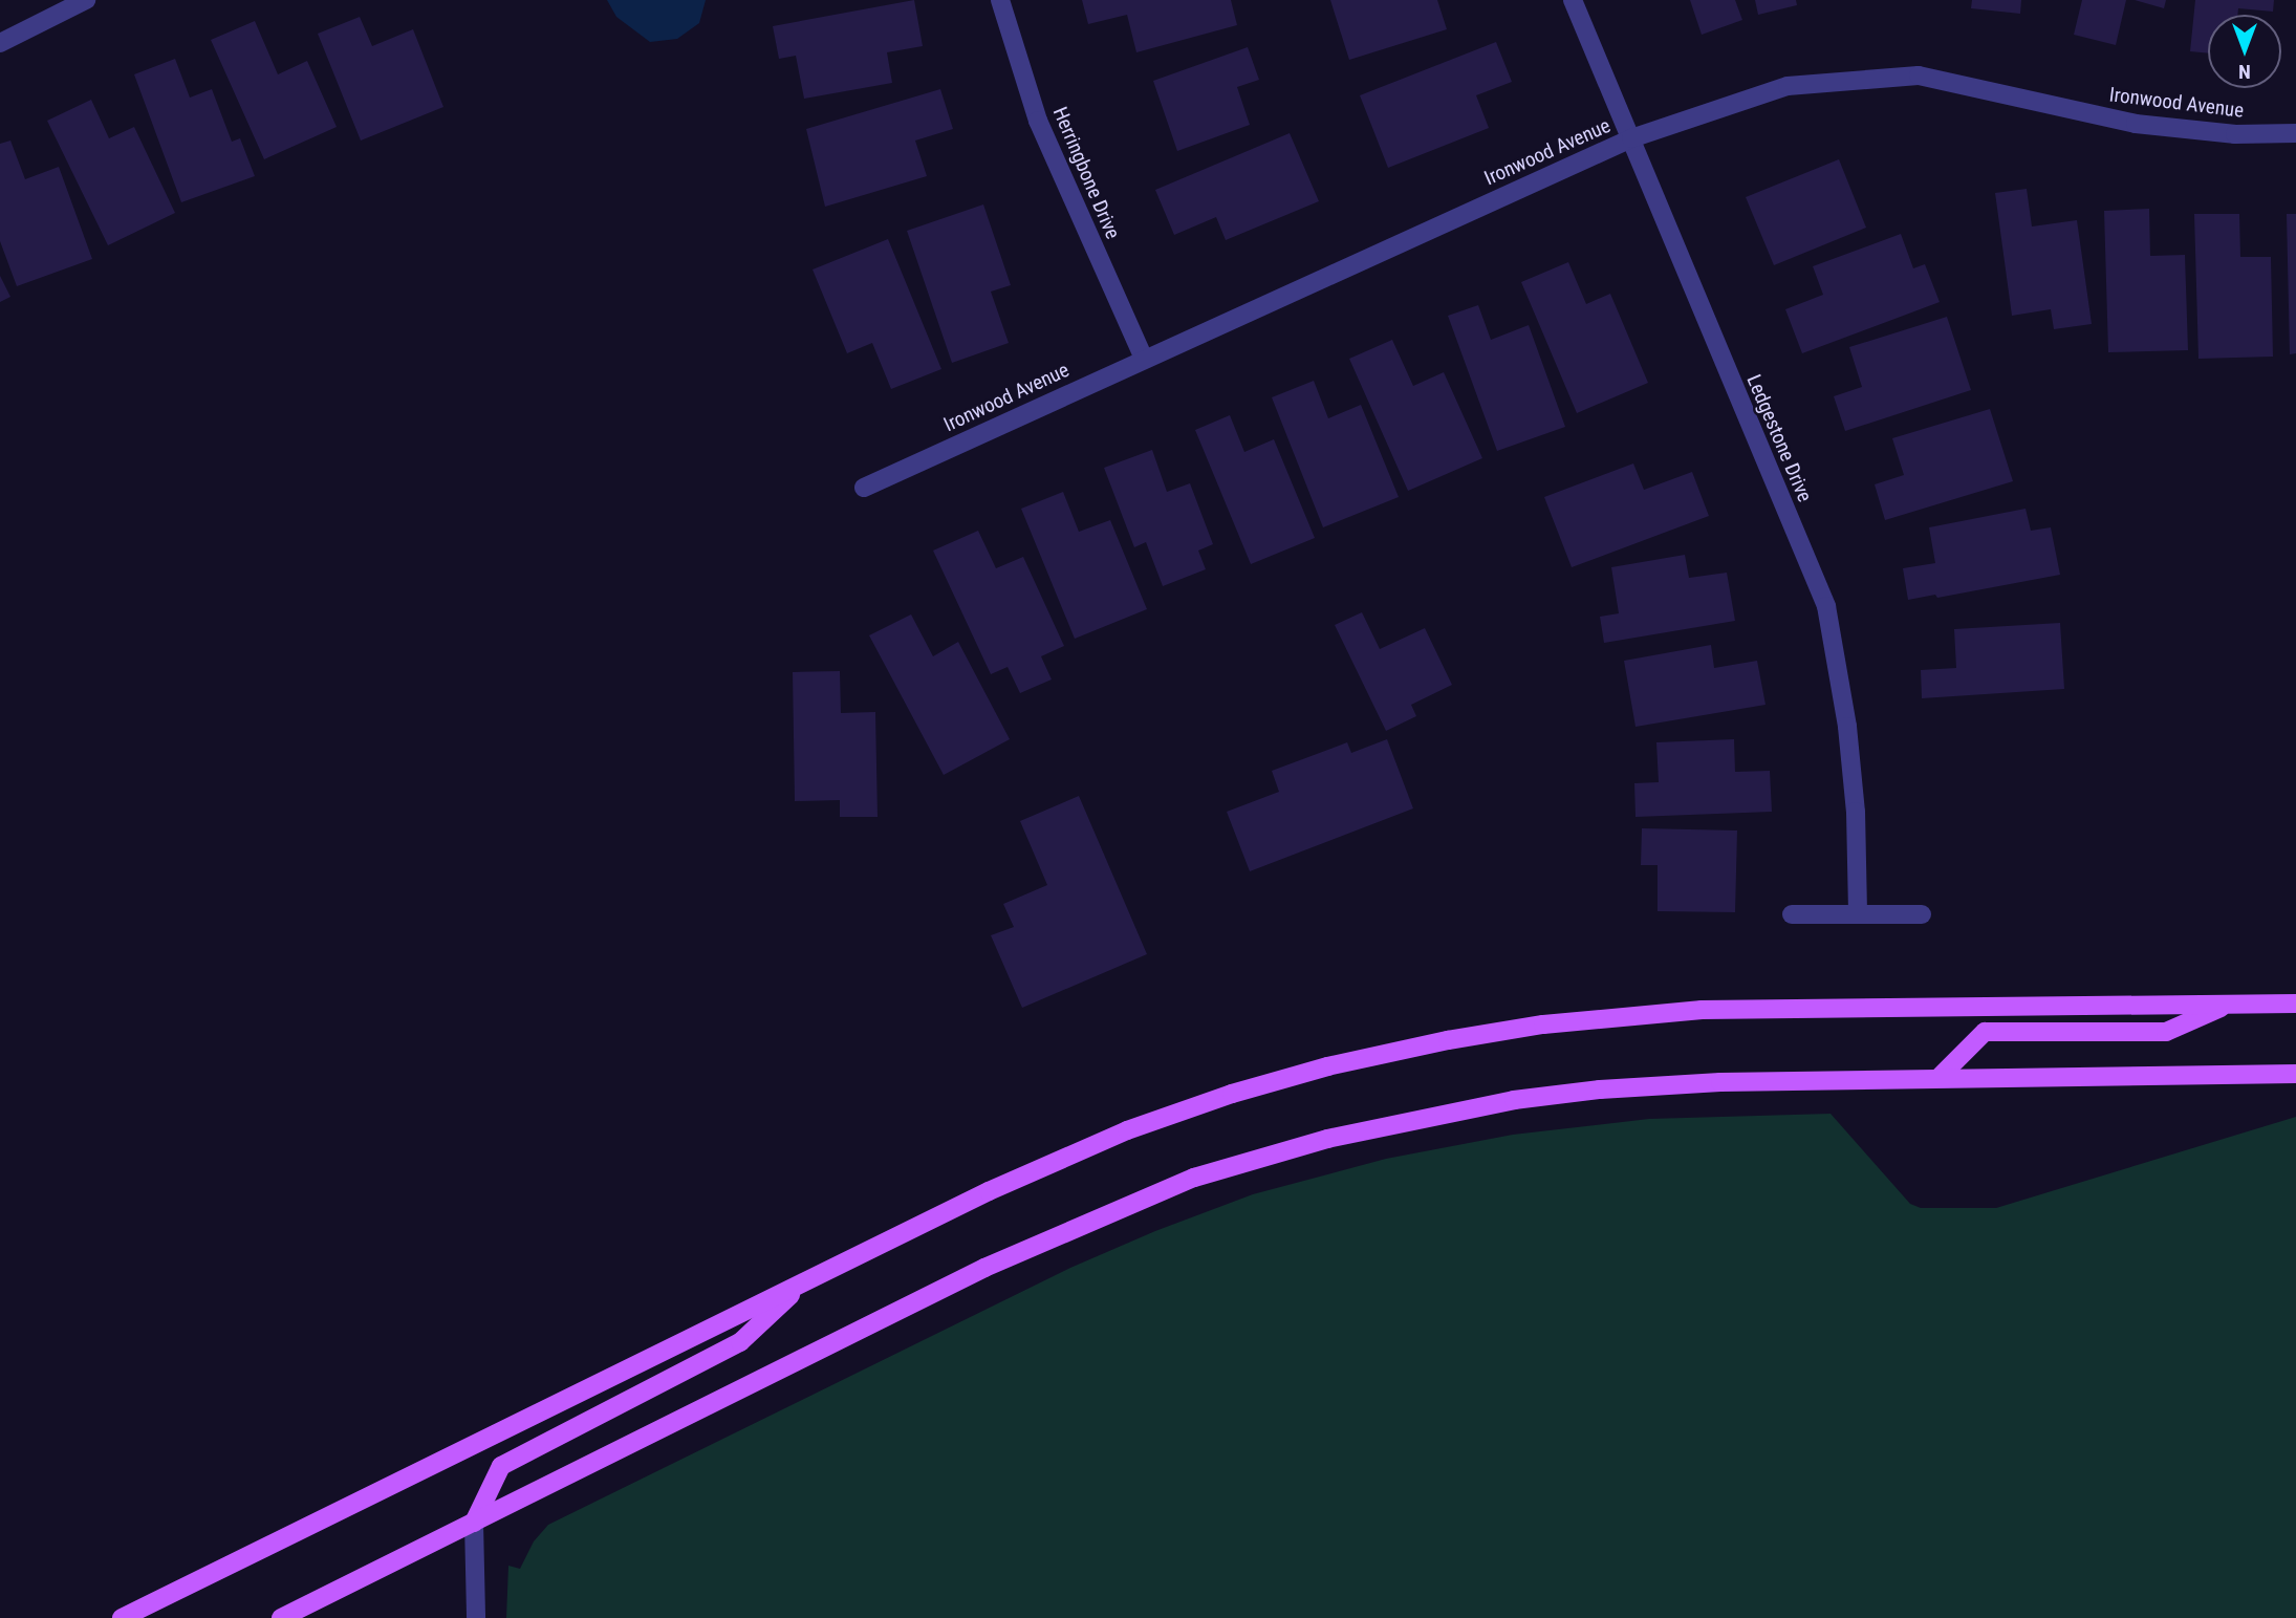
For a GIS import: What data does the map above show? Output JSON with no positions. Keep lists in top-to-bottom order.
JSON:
{
  "streets": {
    "street": ["Ironwood Avenue", "Herringbone Drive", "Ledgestone Drive"]
  },
  "crossings": [
    ["Ironwood Avenue", "Herringbone Drive"],
    ["Ironwood Avenue", "Ledgestone Drive"]
  ],
  "north": "bottom"
}
